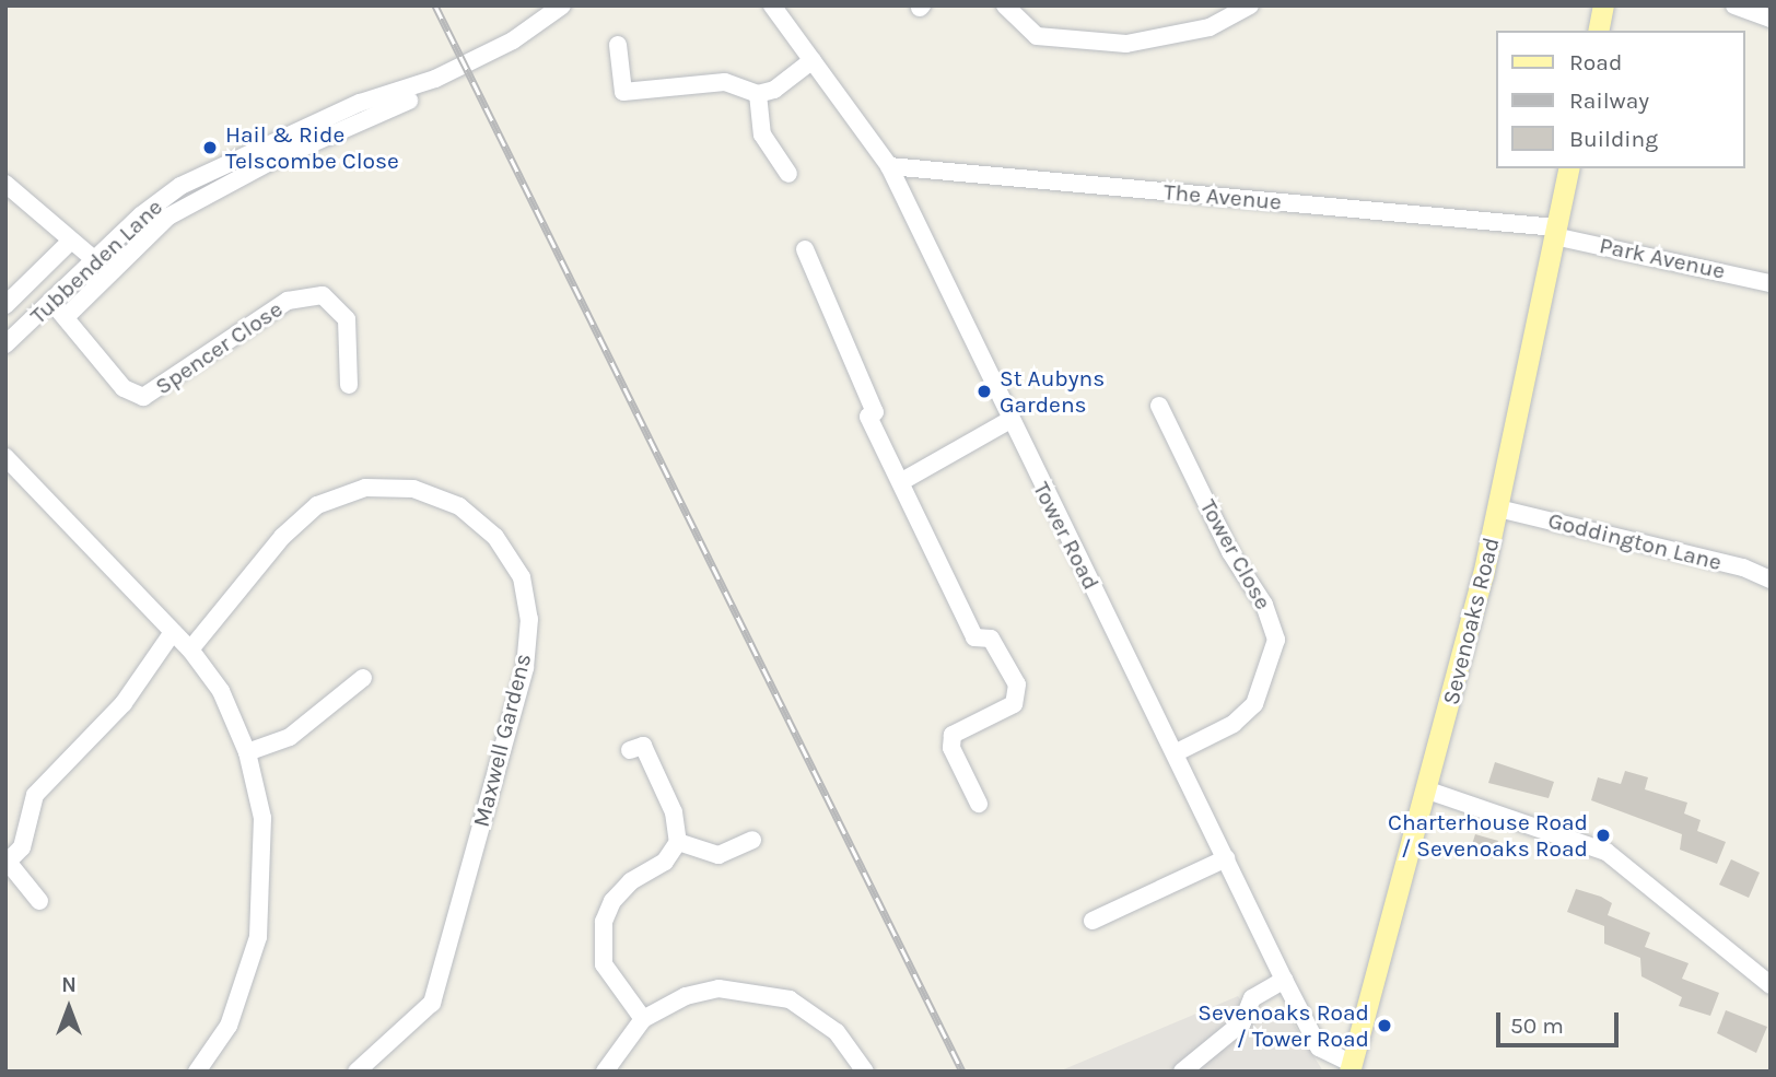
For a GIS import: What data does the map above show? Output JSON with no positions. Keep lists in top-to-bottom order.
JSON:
{
  "streets": {
    "main road": ["Sevenoaks Road"],
    "street": [
      "The Avenue",
      "Park Avenue",
      "Tubbenden Lane",
      "Spencer Close",
      "Tower Road",
      "Goddington Lane",
      "Tower Close",
      "Maxwell Gardens"
    ]
  },
  "crossings": [
    ["The Avenue", "Park Avenue"],
    ["The Avenue", "Tower Road"],
    ["The Avenue", "Sevenoaks Road"],
    ["Park Avenue", "Sevenoaks Road"],
    ["Tubbenden Lane", "Spencer Close"],
    ["Tower Road", "Tower Close"],
    ["Tower Road", "Sevenoaks Road"],
    ["Goddington Lane", "Sevenoaks Road"]
  ],
  "places": [
    "Hail & Ride Telscombe Close",
    "St Aubyns Gardens",
    "Charterhouse Road / Sevenoaks Road",
    "Sevenoaks Road / Tower Road"
  ],
  "legend": ["Road", "Railway", "Building"],
  "scale_bar": "50 m",
  "north": "top"
}
